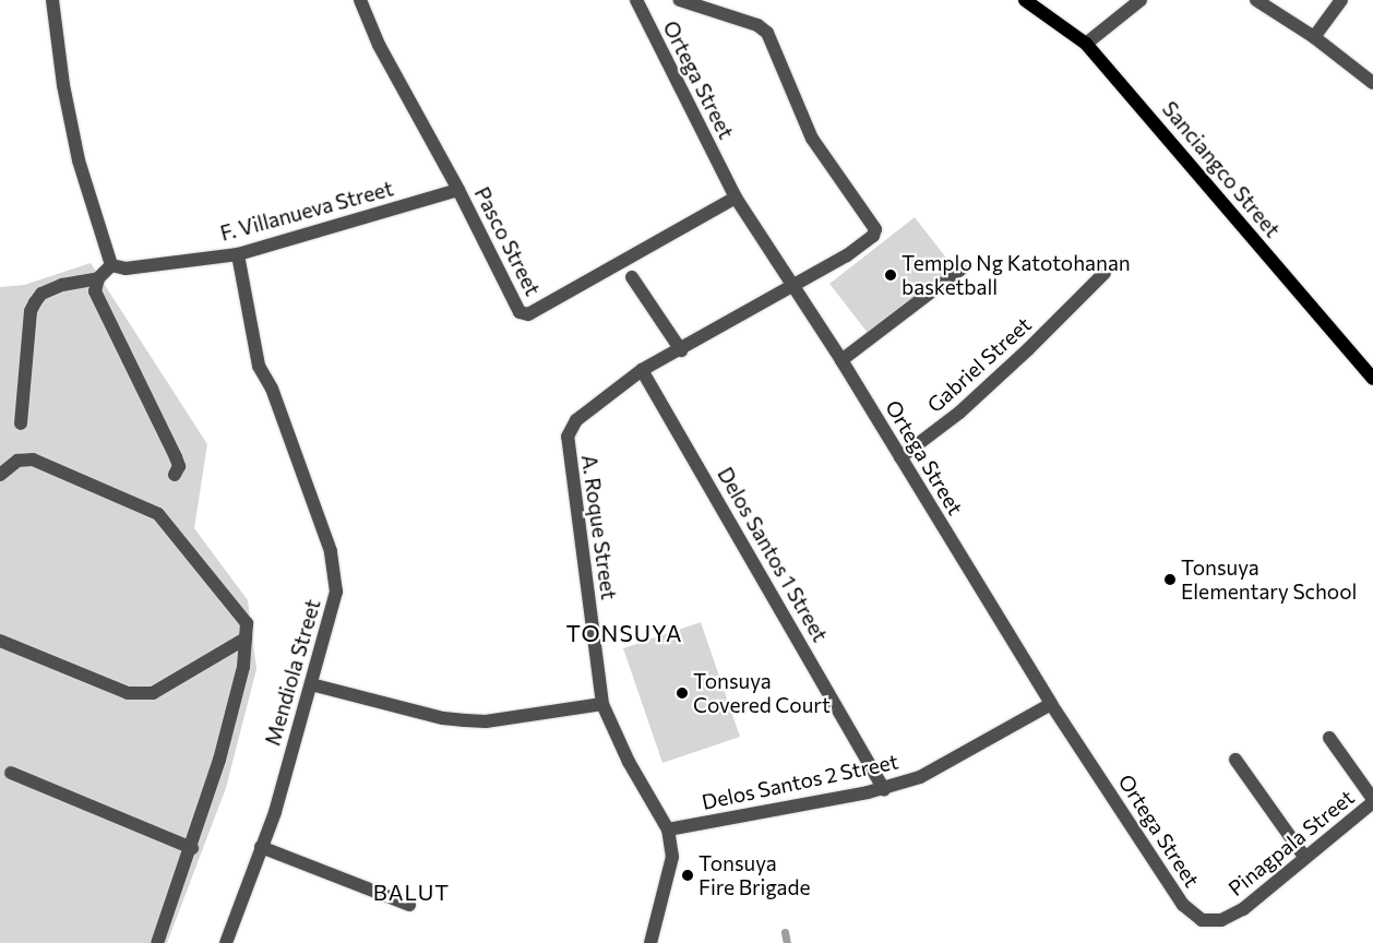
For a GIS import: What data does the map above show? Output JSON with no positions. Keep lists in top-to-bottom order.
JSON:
{
  "streets": {
    "main road": ["Sanciangco Street"],
    "street": [
      "Ortega Street",
      "F. Villanueva Street",
      "Pasco Street",
      "Gabriel Street",
      "A. Roque Street",
      "Delos Santos 1 Street",
      "Mendiola Street",
      "Delos Santos 2 Street",
      "Pinagpala Street"
    ]
  },
  "crossings": [
    ["Ortega Street", "Pasco Street"],
    ["Ortega Street", "Gabriel Street"],
    ["Ortega Street", "A. Roque Street"],
    ["Ortega Street", "Delos Santos 2 Street"],
    ["Ortega Street", "Pinagpala Street"],
    ["F. Villanueva Street", "Pasco Street"],
    ["F. Villanueva Street", "Mendiola Street"],
    ["A. Roque Street", "Delos Santos 1 Street"],
    ["A. Roque Street", "Delos Santos 2 Street"],
    ["Delos Santos 1 Street", "Delos Santos 2 Street"]
  ],
  "districts": ["TONSUYA", "BALUT"],
  "places": [
    "Templo Ng Katotohanan basketball",
    "Tonsuya Elementary School",
    "Tonsuya Covered Court",
    "Tonsuya Fire Brigade"
  ]
}
